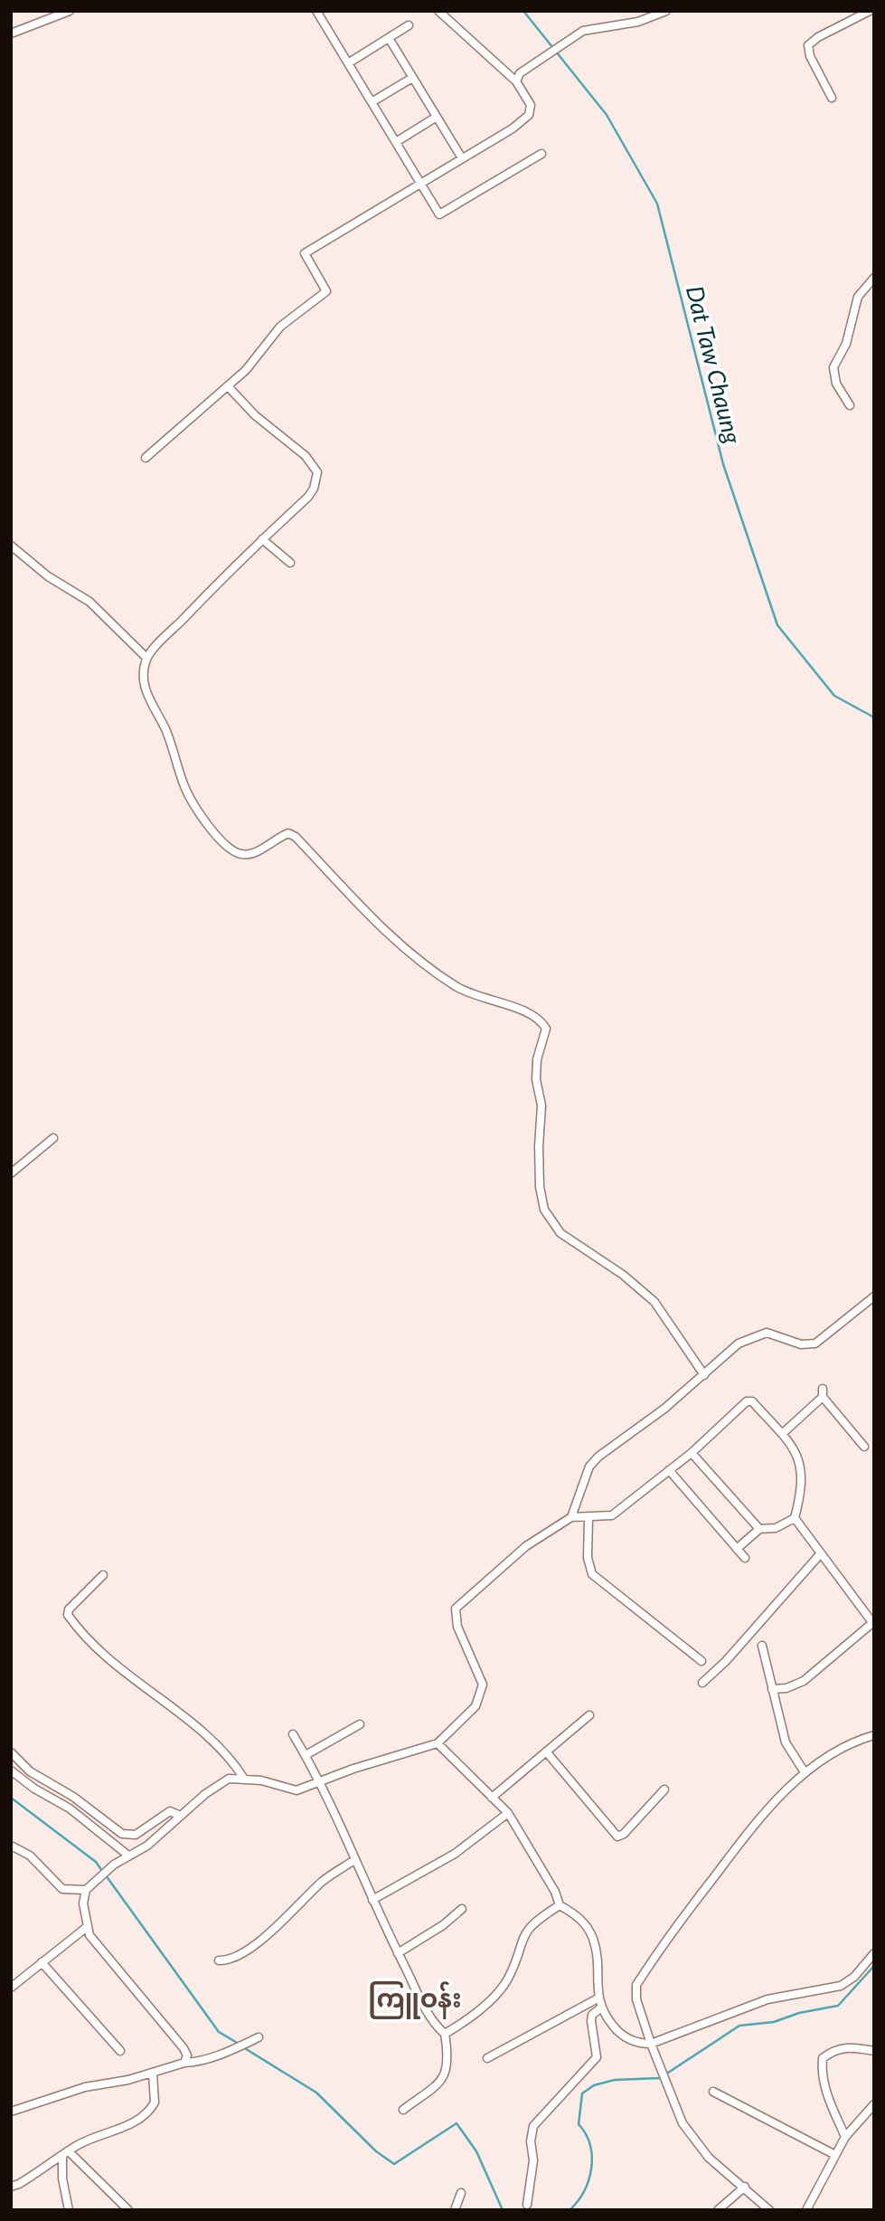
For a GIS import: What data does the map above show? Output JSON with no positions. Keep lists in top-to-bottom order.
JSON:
{
  "districts": ["ကြူဝန်း"],
  "water": ["Dat Taw Chaung"]
}
